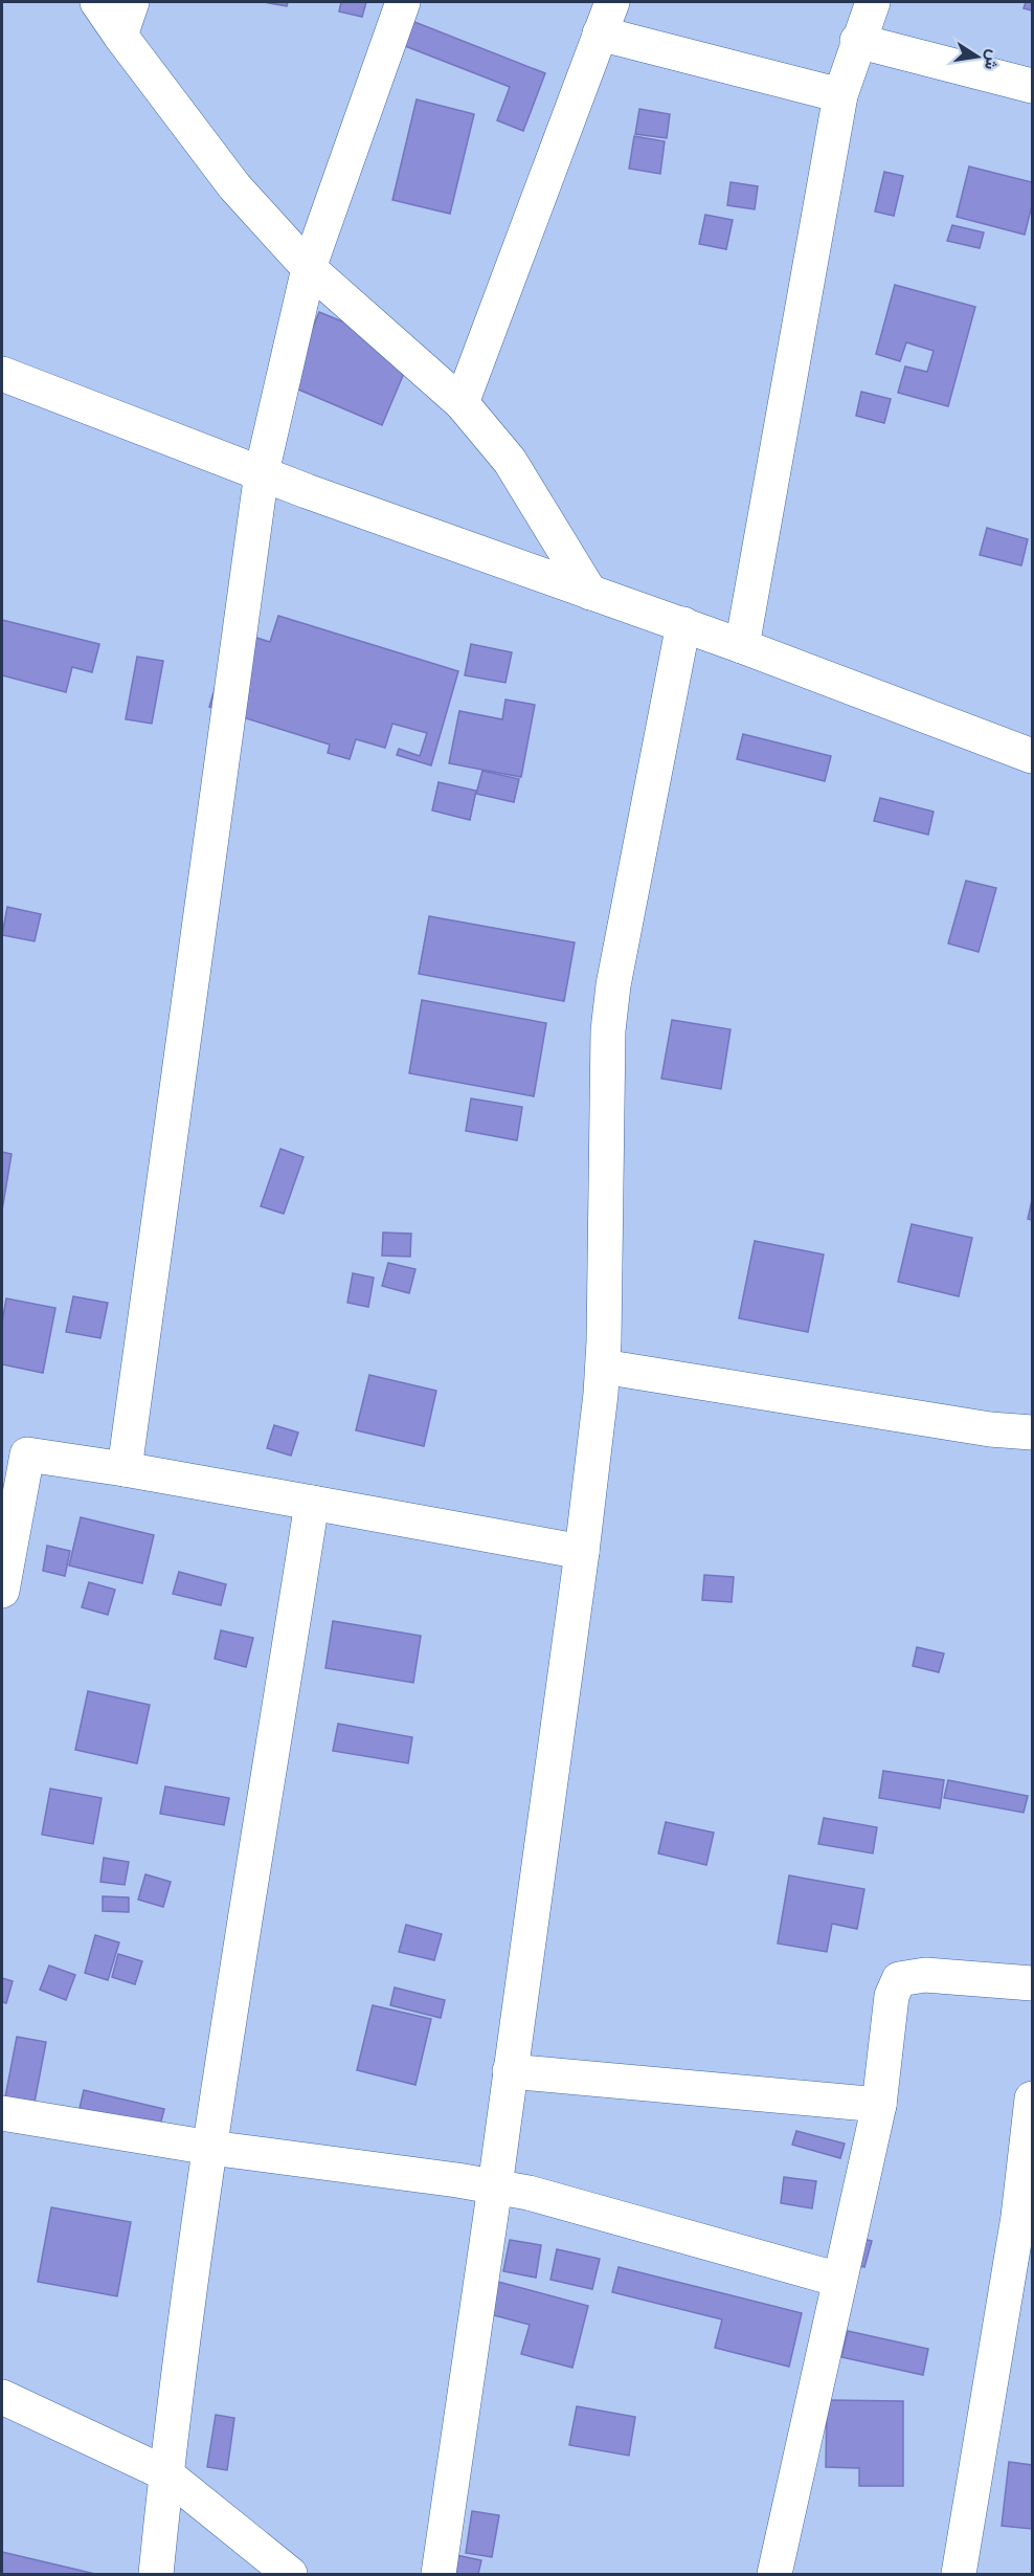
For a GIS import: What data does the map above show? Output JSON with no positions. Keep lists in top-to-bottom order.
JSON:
{
  "north": "right"
}
